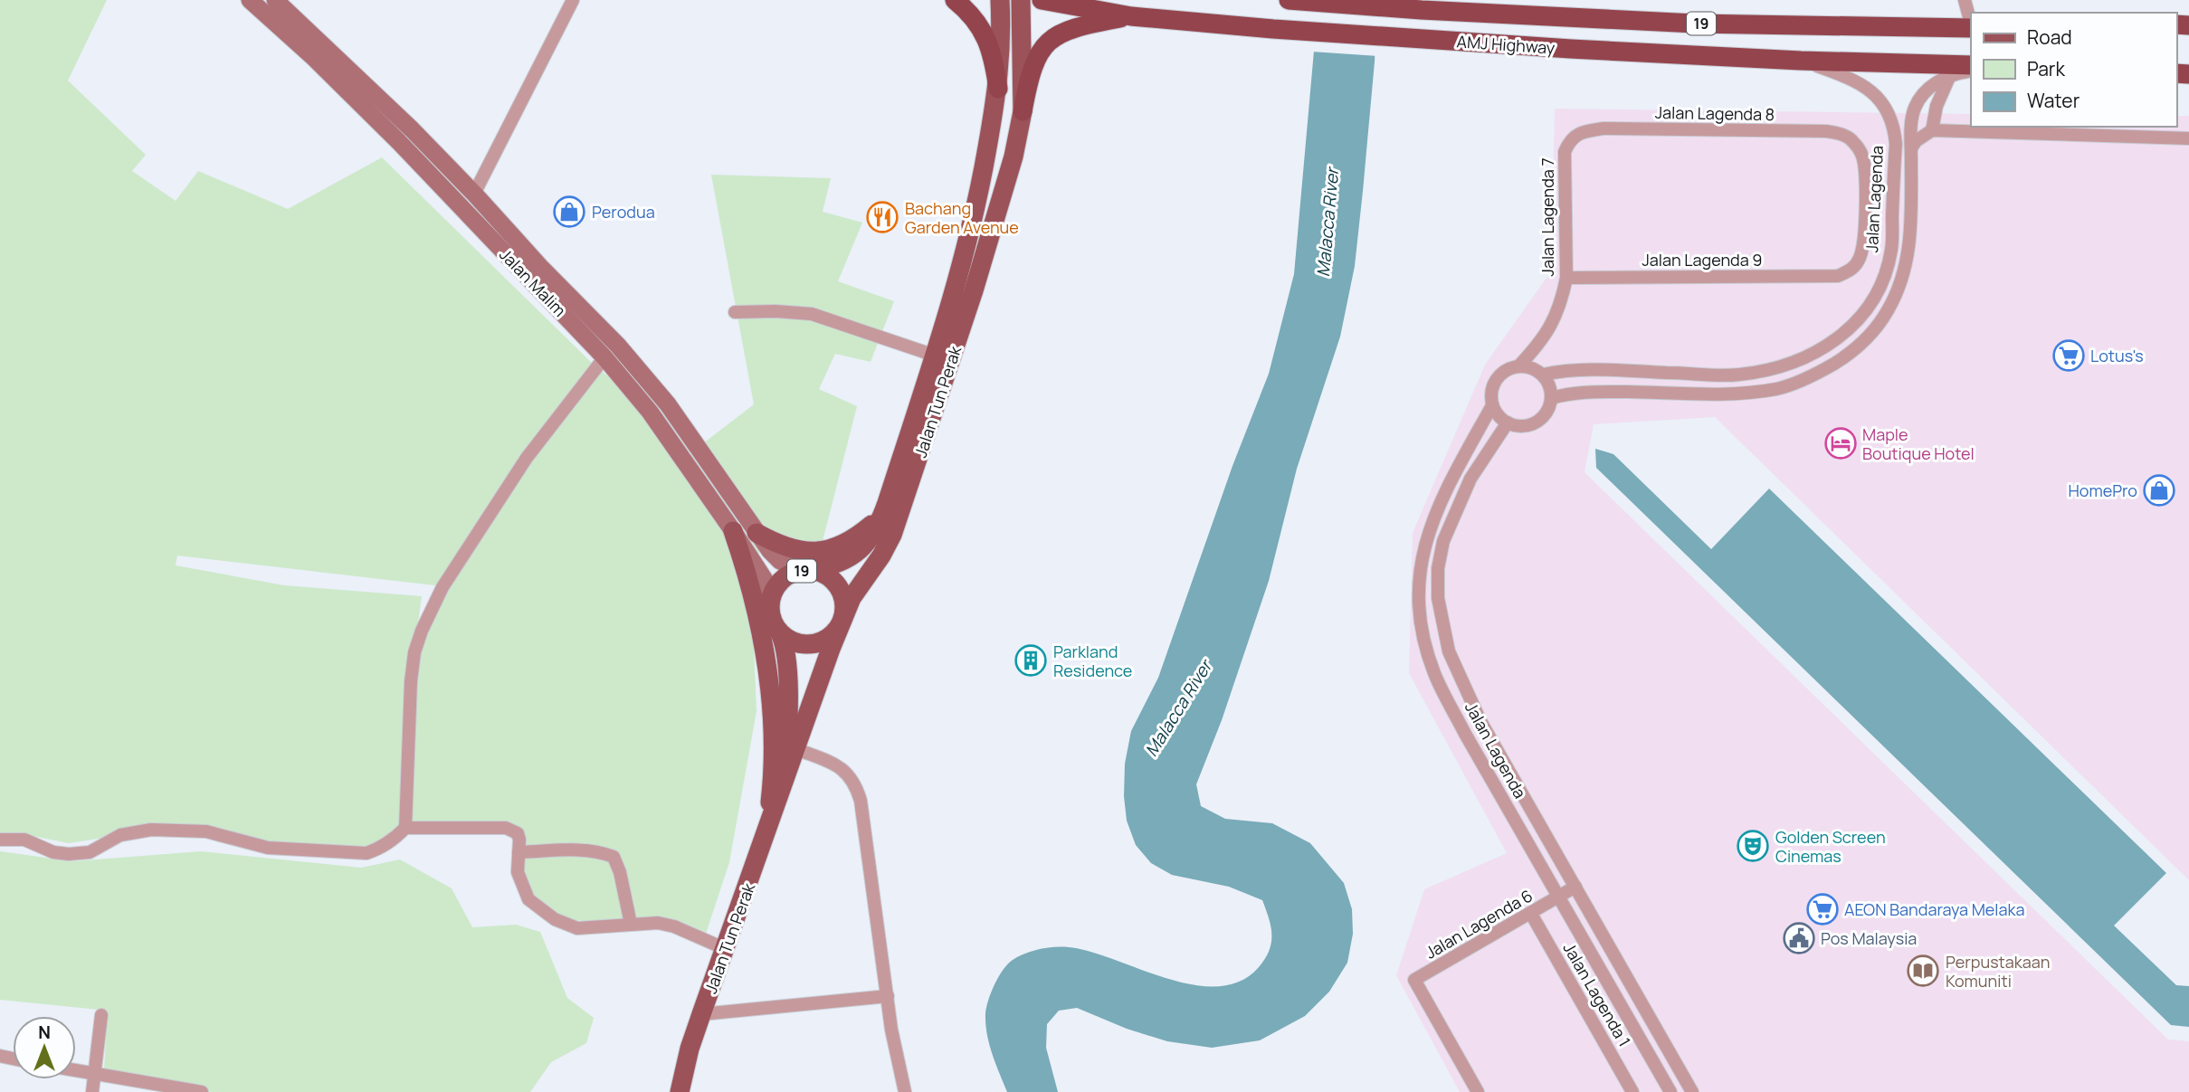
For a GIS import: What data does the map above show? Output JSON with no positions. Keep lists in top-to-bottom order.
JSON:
{
  "streets": {
    "highway": ["19", "AMJ Highway"],
    "main road": ["Jalan Malim", "Jalan Tun Perak"],
    "street": [
      "Jalan Lagenda 8",
      "Jalan Lagenda",
      "Jalan Lagenda 7",
      "Jalan Lagenda 9",
      "Jalan Lagenda 6",
      "Jalan Lagenda 1"
    ]
  },
  "crossings": [
    ["19", "Jalan Malim"],
    ["19", "Jalan Tun Perak"],
    ["AMJ Highway", "Jalan Lagenda"],
    ["Jalan Lagenda 8", "Jalan Lagenda 7"],
    ["Jalan Lagenda 8", "Jalan Lagenda 9"],
    ["Jalan Lagenda", "Jalan Lagenda 7"],
    ["Jalan Lagenda", "Jalan Lagenda 6"],
    ["Jalan Lagenda 7", "Jalan Lagenda 9"],
    ["Jalan Malim", "Jalan Tun Perak"],
    ["Jalan Lagenda 6", "Jalan Lagenda 1"]
  ],
  "water": ["Malacca River"],
  "places": {
    "shop": ["Perodua", "HomePro"],
    "restaurant": ["Bachang Garden Avenue"],
    "supermarket": ["Lotus's", "AEON Bandaraya Melaka"],
    "hotel": ["Maple Boutique Hotel"],
    "building": ["Parkland Residence"],
    "theatre": ["Golden Screen Cinemas"],
    "public building": ["Pos Malaysia"],
    "library": ["Perpustakaan Komuniti"]
  },
  "legend": ["Road", "Park", "Water"],
  "north": "top"
}
